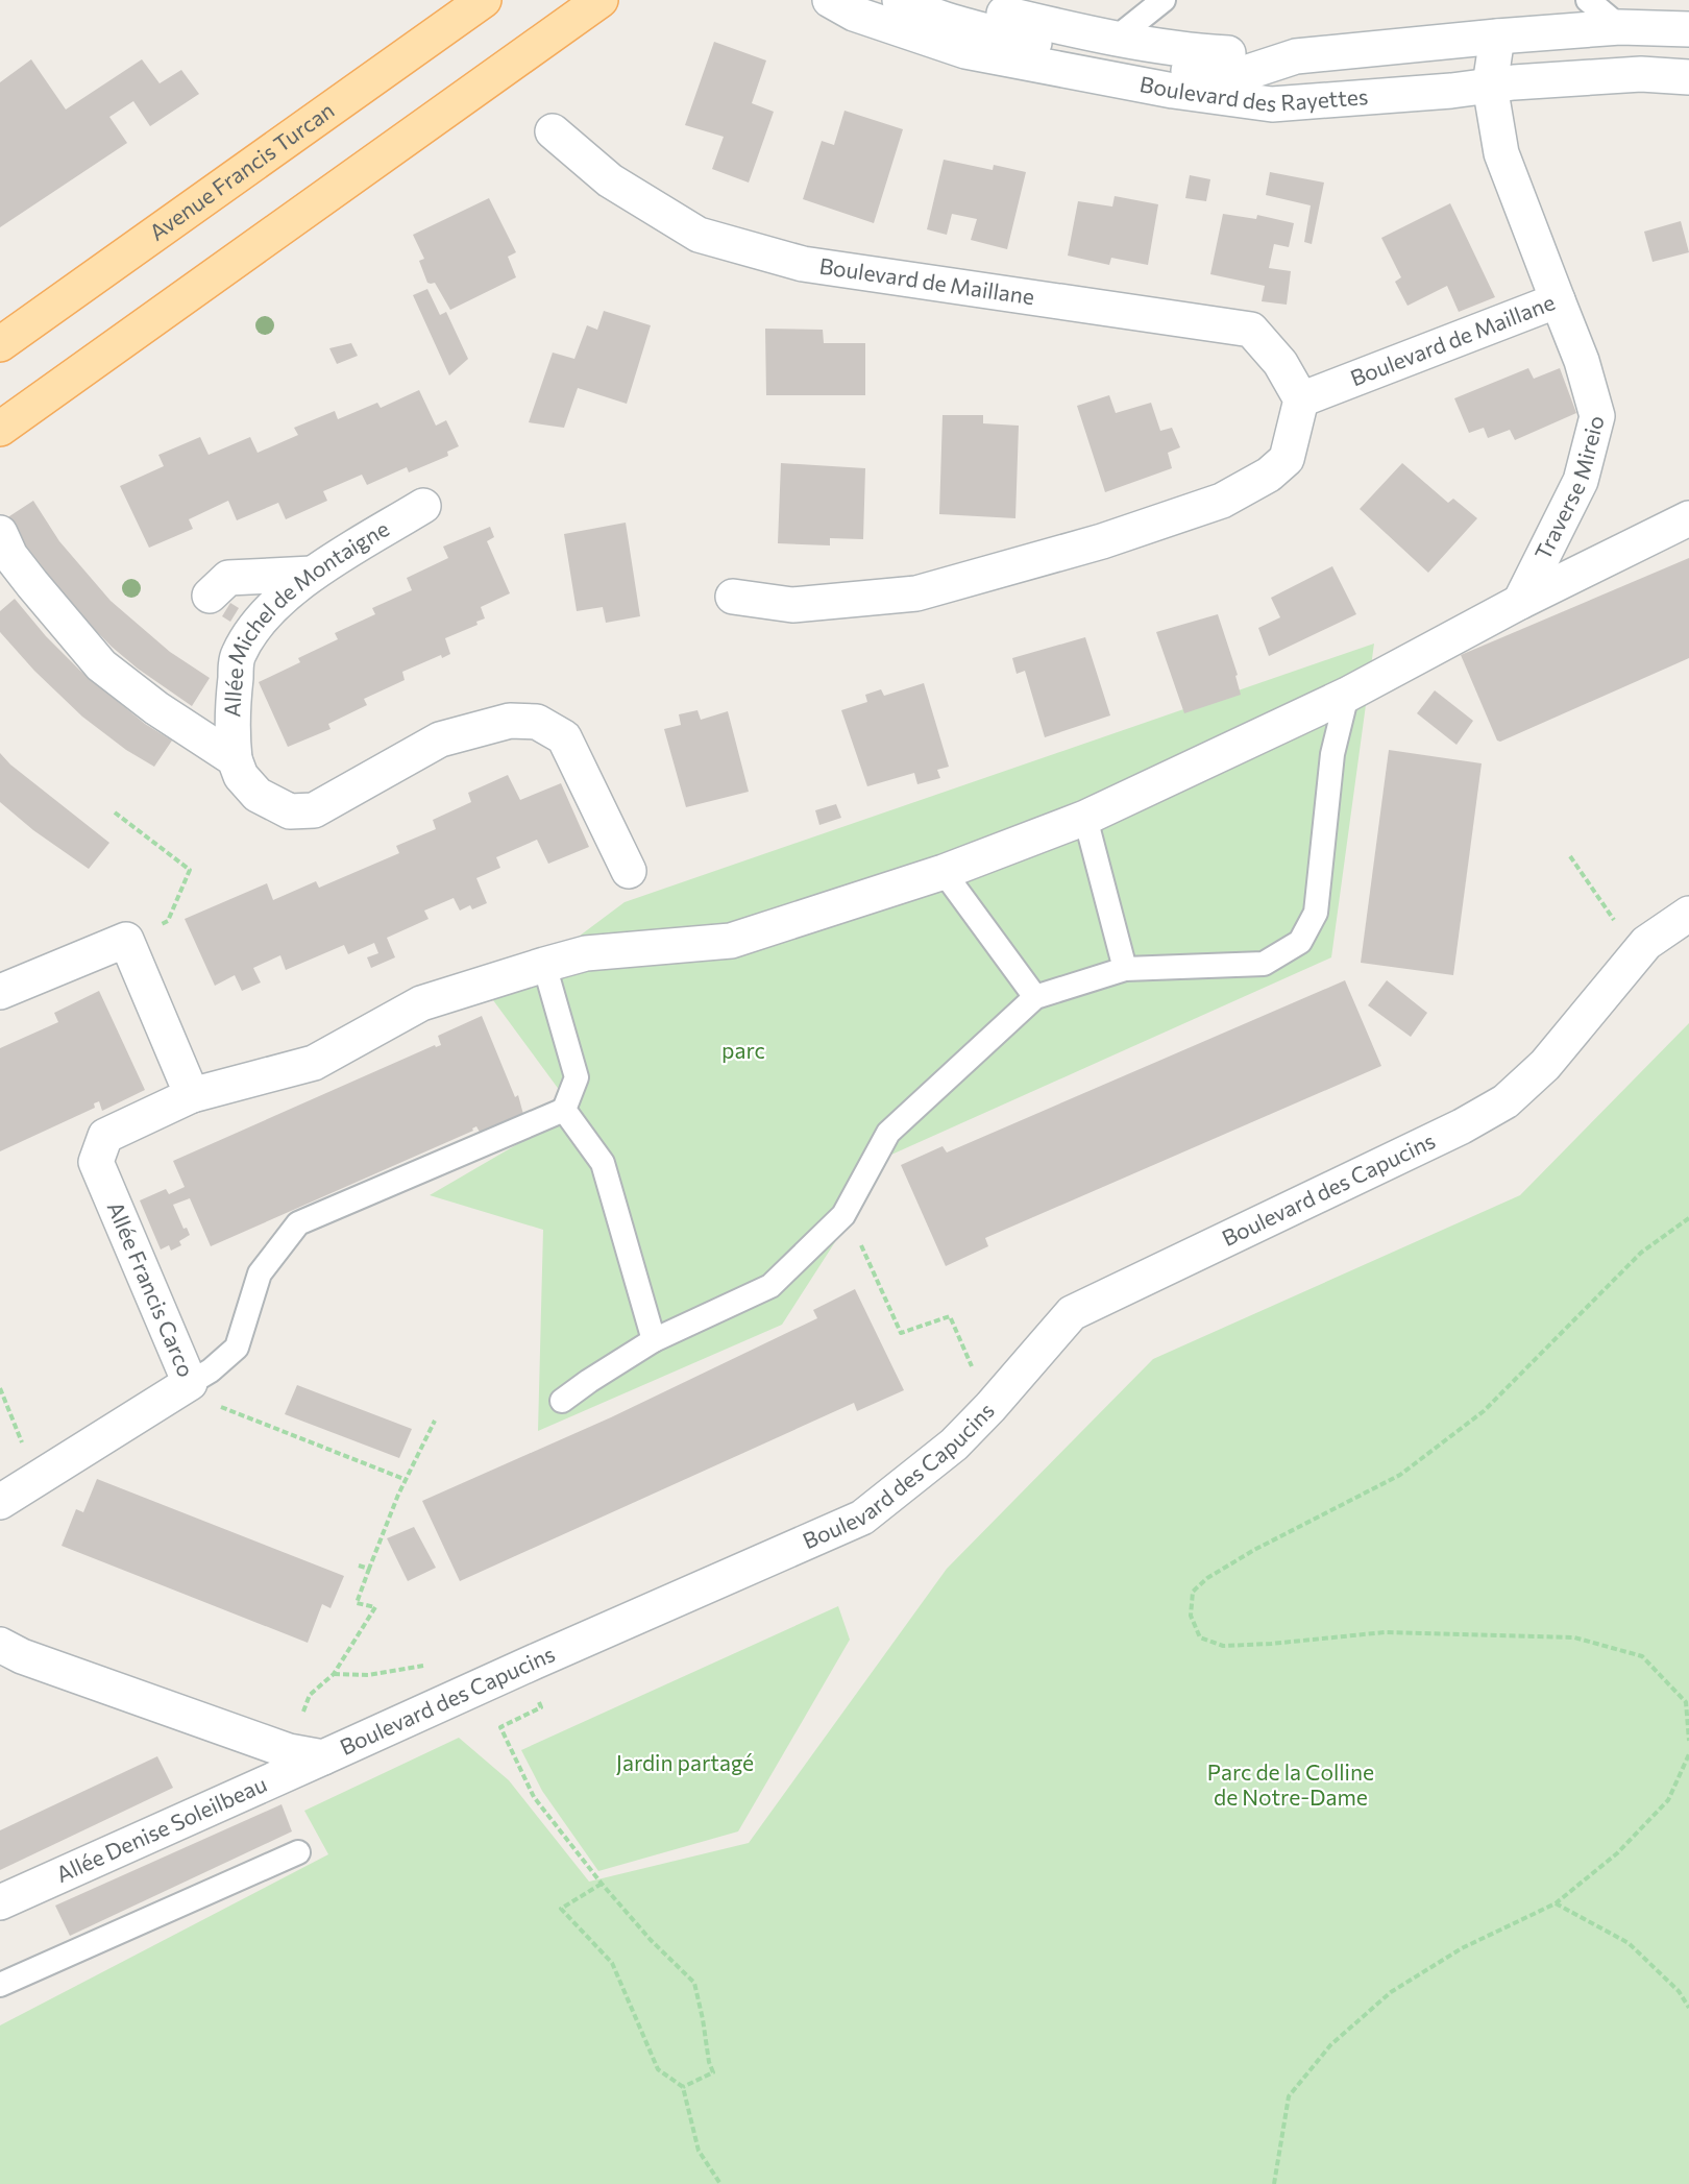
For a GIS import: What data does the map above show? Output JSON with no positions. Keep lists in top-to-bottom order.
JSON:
{
  "streets": {
    "main road": ["Avenue Francis Turcan"],
    "street": [
      "Boulevard des Rayettes",
      "Boulevard de Maillane",
      "Traverse Mireio",
      "Allée Michel de Montaigne",
      "Boulevard des Capucins",
      "Allée Francis Carco",
      "Allée Denise Soleilbeau"
    ]
  },
  "crossings": [
    ["Boulevard des Rayettes", "Boulevard de Maillane"],
    ["Boulevard de Maillane", "Traverse Mireio"],
    ["Boulevard des Capucins", "Allée Denise Soleilbeau"]
  ],
  "parks": ["parc", "Jardin partagé", "Parc de la Colline de Notre-Dame"]
}
